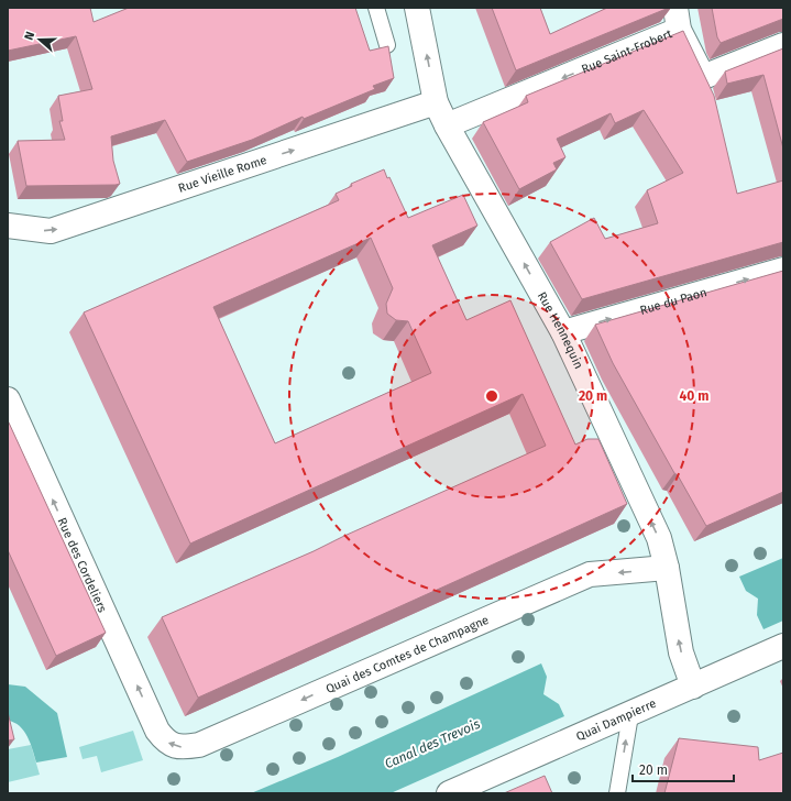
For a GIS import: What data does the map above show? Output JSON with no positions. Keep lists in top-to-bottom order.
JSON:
{
  "streets": {
    "street": [
      "Rue Saint-Frobert",
      "Rue Vieille Rome",
      "Rue du Paon",
      "Rue Hennequin",
      "Rue des Cordeliers",
      "Quai des Comtes de Champagne",
      "Quai Dampierre"
    ]
  },
  "crossings": [
    ["Rue Saint-Frobert", "Rue Hennequin"],
    ["Rue Vieille Rome", "Rue Hennequin"],
    ["Rue du Paon", "Rue Hennequin"],
    ["Rue Hennequin", "Quai des Comtes de Champagne"],
    ["Rue Hennequin", "Quai Dampierre"],
    ["Rue des Cordeliers", "Quai des Comtes de Champagne"]
  ],
  "one_way": [
    "Rue Saint-Frobert",
    "Rue Vieille Rome",
    "Rue du Paon",
    "Rue Hennequin",
    "Rue des Cordeliers",
    "Quai des Comtes de Champagne"
  ],
  "water": ["Canal des Trevois"],
  "scale_bar": "20 m",
  "north": "left",
  "rings": ["20 m", "40 m"]
}
